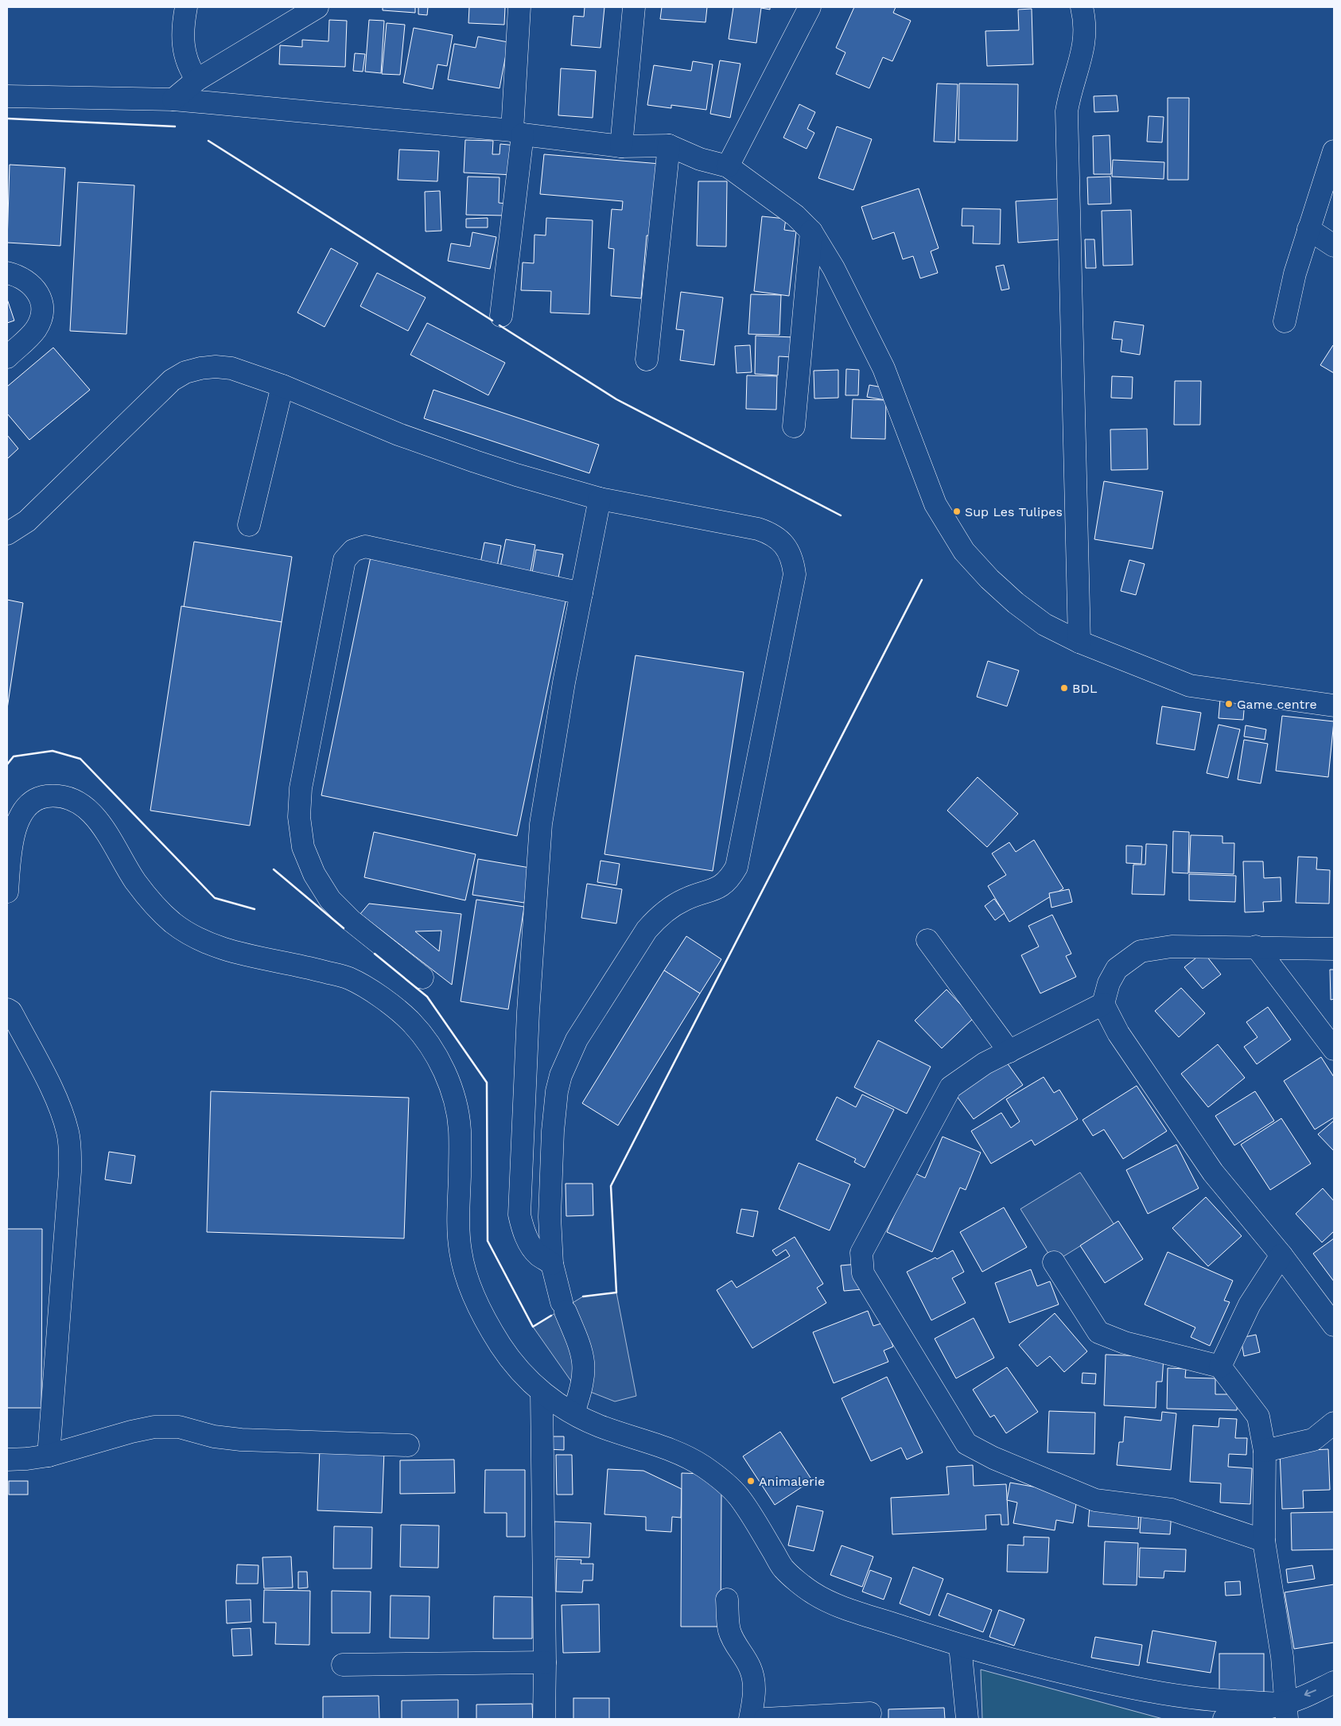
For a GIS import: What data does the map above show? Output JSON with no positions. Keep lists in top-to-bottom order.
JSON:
{
  "places": [
    "Sup Les Tulipes",
    "BDL",
    "Game centre",
    "Animalerie"
  ]
}
